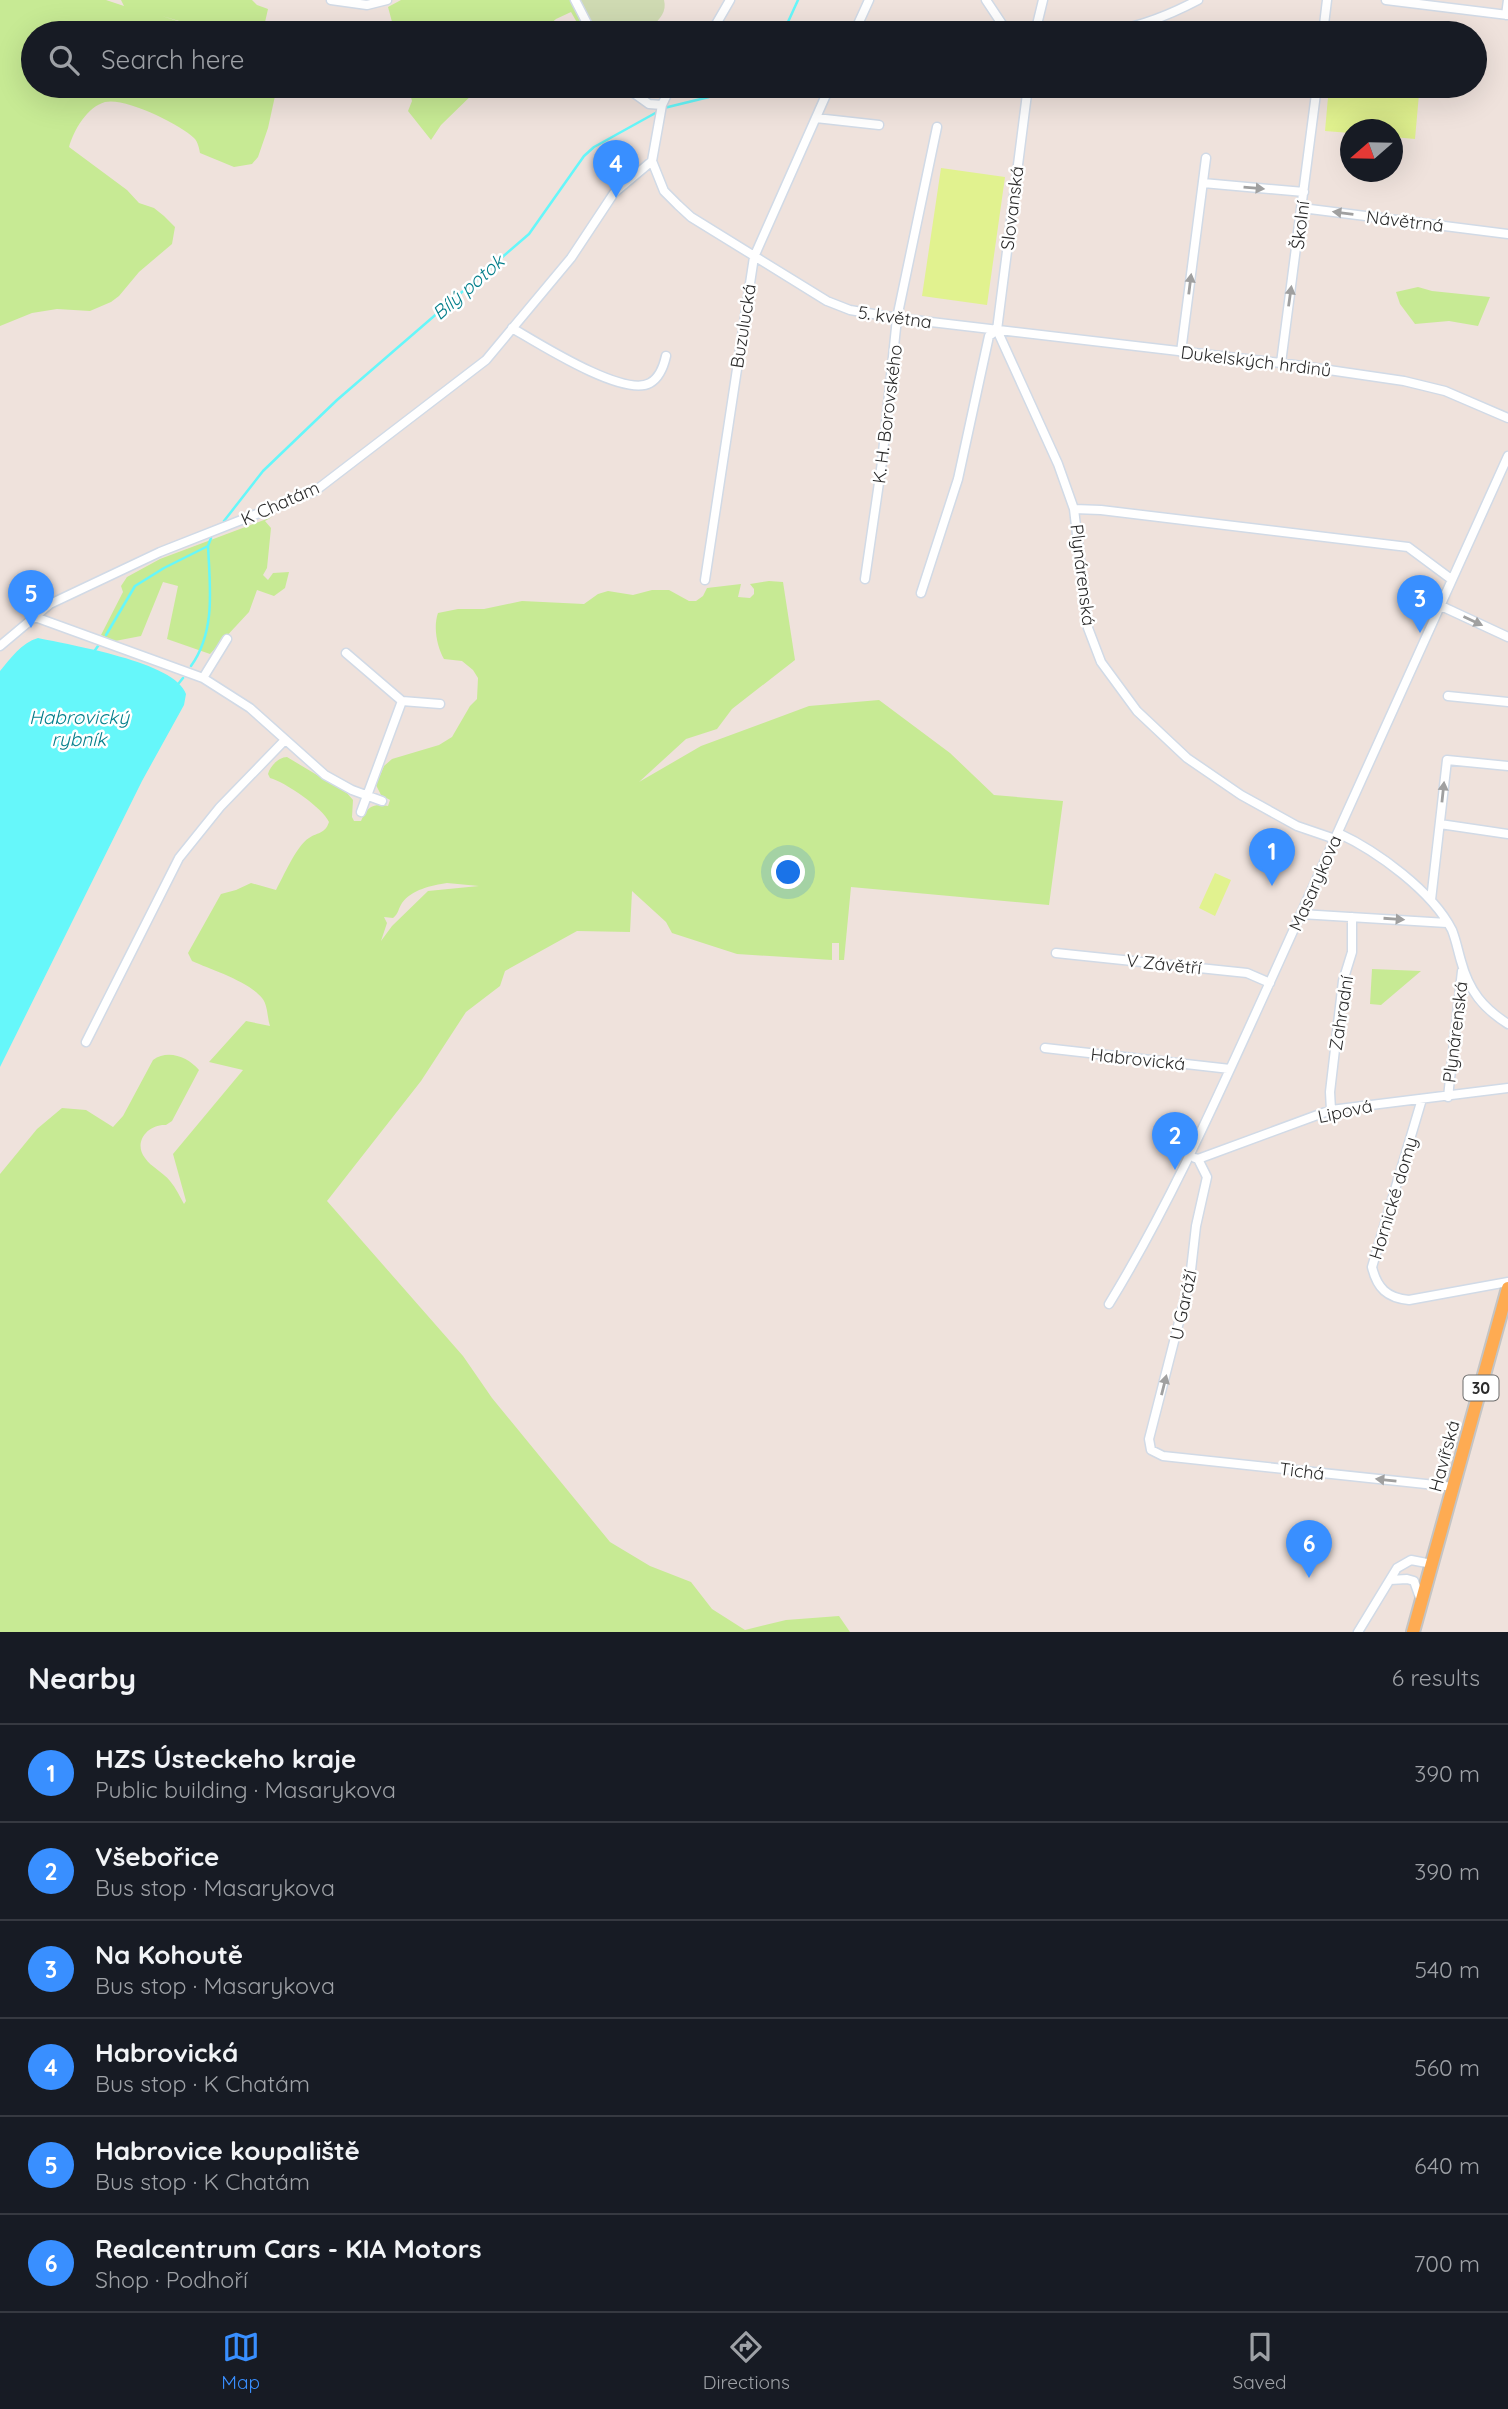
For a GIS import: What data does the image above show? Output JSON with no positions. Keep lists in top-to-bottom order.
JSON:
{
  "streets": {
    "main road": ["30", "Havířská"],
    "street": [
      "Slovanská",
      "Návětrná",
      "Školní",
      "5. května",
      "Buzulucká",
      "Dukelských hrdinů",
      "K. H. Borovského",
      "K Chatám",
      "Plynárenská",
      "Masarykova",
      "V Závětří",
      "Zahradní",
      "Habrovická",
      "Lipová",
      "Hornické domy",
      "U Garáží",
      "Tichá"
    ]
  },
  "crossings": [
    ["Slovanská", "5. května"],
    ["Slovanská", "Dukelských hrdinů"],
    ["Slovanská", "Plynárenská"],
    ["Návětrná", "Školní"],
    ["Školní", "Dukelských hrdinů"],
    ["5. května", "Buzulucká"],
    ["5. května", "Dukelských hrdinů"],
    ["5. května", "K. H. Borovského"],
    ["5. května", "K Chatám"],
    ["5. května", "Plynárenská"],
    ["Dukelských hrdinů", "Plynárenská"],
    ["Plynárenská", "Masarykova"],
    ["Plynárenská", "Lipová"],
    ["Masarykova", "V Závětří"],
    ["Masarykova", "Habrovická"],
    ["Zahradní", "Lipová"],
    ["Lipová", "Hornické domy"],
    ["Lipová", "U Garáží"],
    ["U Garáží", "Tichá"],
    ["Havířská", "Tichá"]
  ],
  "one_way": [
    "Návětrná",
    "Školní",
    "U Garáží",
    "Tichá"
  ],
  "water": ["Bílý potok", "Habrovický rybník"],
  "north": "left",
  "page": {
    "search": "Search here",
    "pins": [
      "4",
      "5",
      "3",
      "1",
      "2",
      "6"
    ],
    "heading": ["Nearby", "6 results"],
    "list": [
      {
        "mark": "1",
        "name": "HZS Ústeckeho kraje",
        "note": "Public building · Masarykova",
        "value": "390 m"
      },
      {
        "mark": "2",
        "name": "Všebořice",
        "note": "Bus stop · Masarykova",
        "value": "390 m"
      },
      {
        "mark": "3",
        "name": "Na Kohoutě",
        "note": "Bus stop · Masarykova",
        "value": "540 m"
      },
      {
        "mark": "4",
        "name": "Habrovická",
        "note": "Bus stop · K Chatám",
        "value": "560 m"
      },
      {
        "mark": "5",
        "name": "Habrovice koupaliště",
        "note": "Bus stop · K Chatám",
        "value": "640 m"
      },
      {
        "mark": "6",
        "name": "Realcentrum Cars - KIA Motors",
        "note": "Shop · Podhoří",
        "value": "700 m"
      }
    ],
    "nav": ["Map", "Directions", "Saved"]
  }
}
